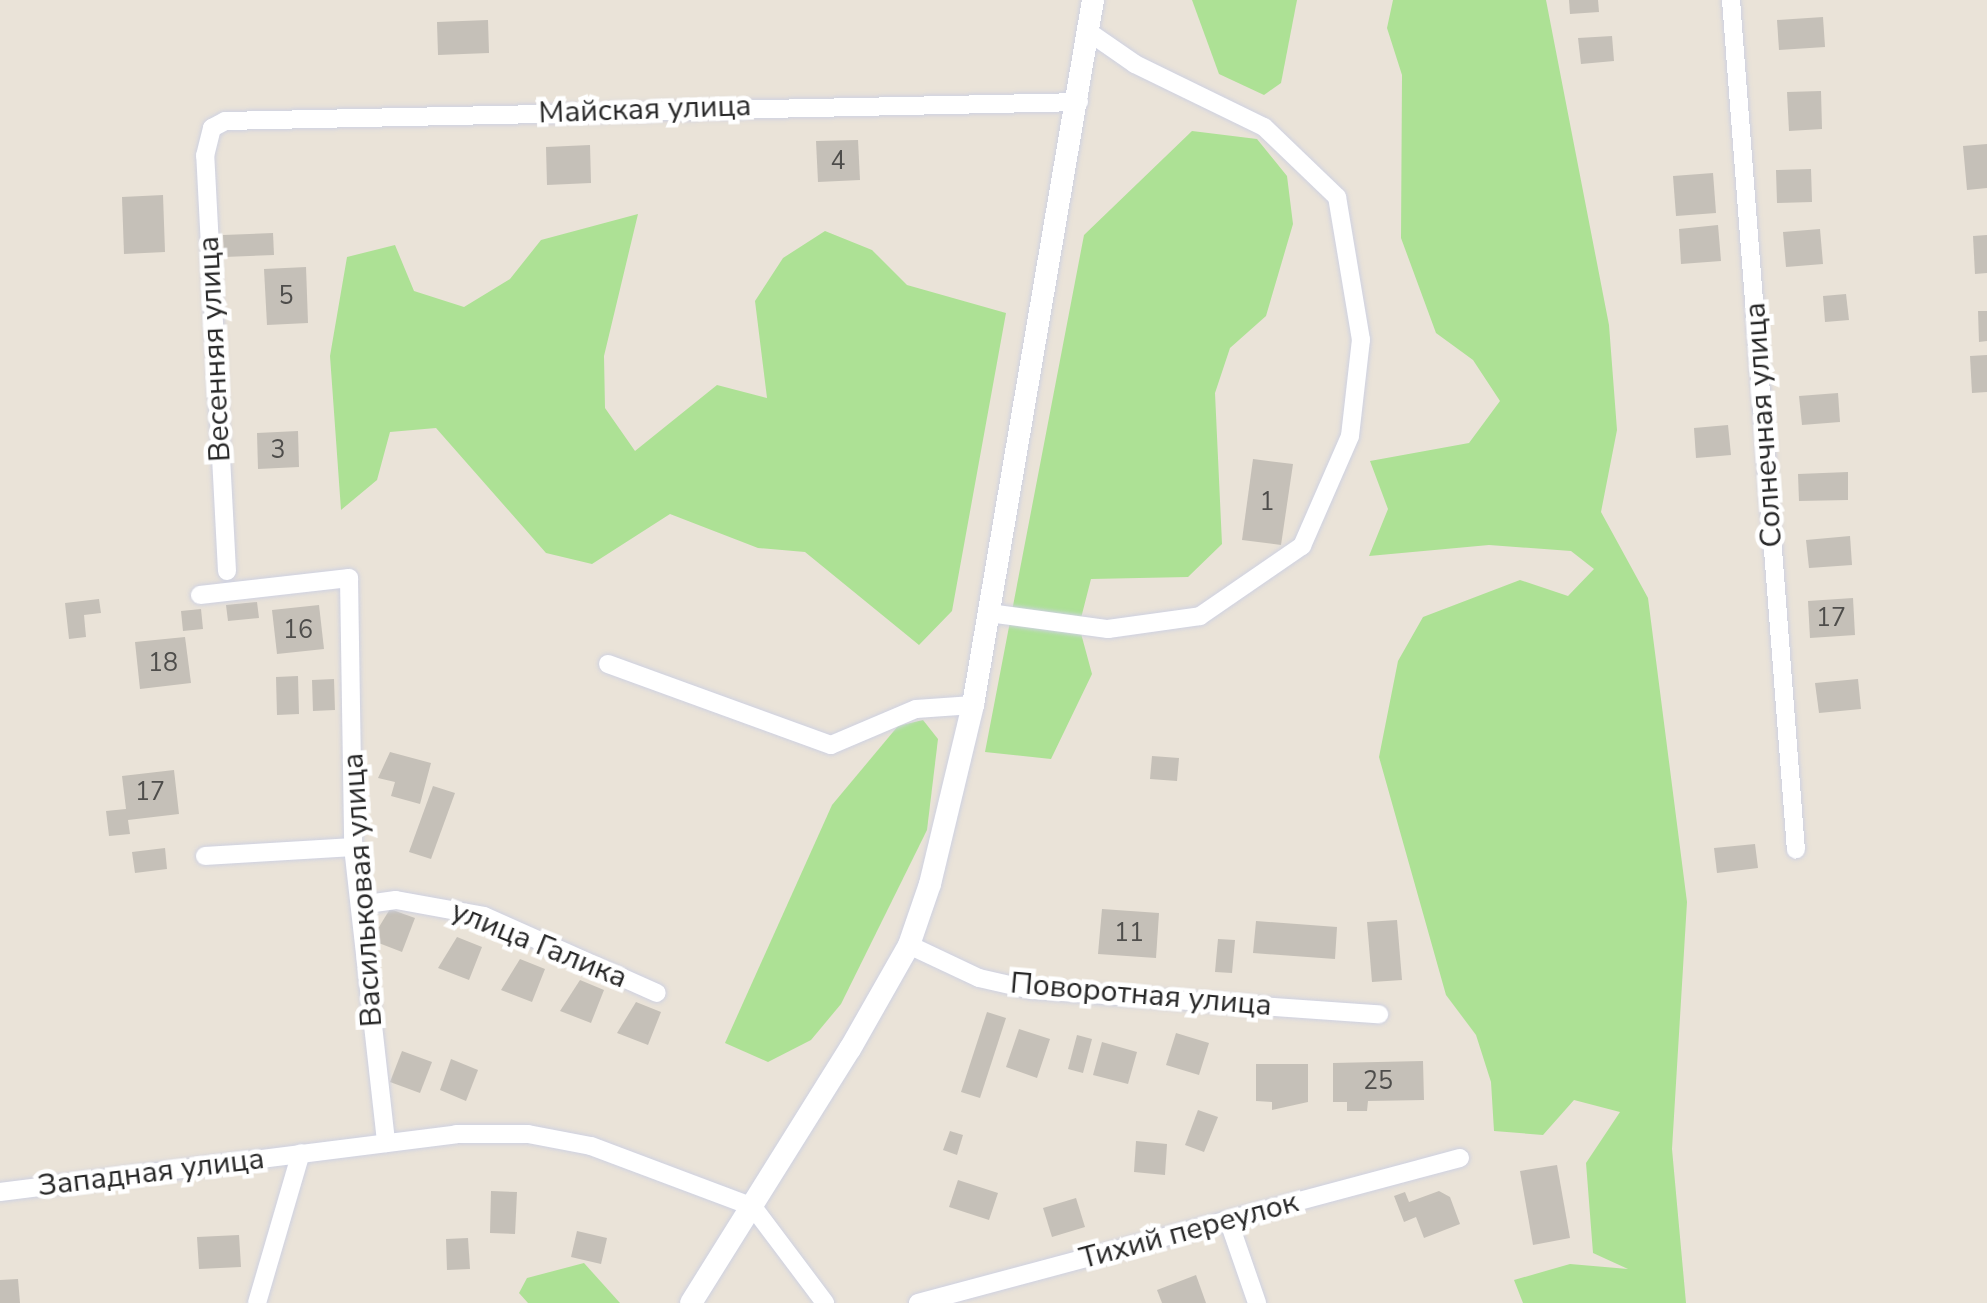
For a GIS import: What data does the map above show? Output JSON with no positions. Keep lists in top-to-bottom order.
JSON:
{
  "streets": {
    "street": [
      "Майская улица",
      "Весенняя улица",
      "Солнечная улица",
      "Васильковая улица",
      "улица Галика",
      "Поворотная улица",
      "Западная улица",
      "Тихий переулок"
    ]
  },
  "crossings": [
    ["Майская улица", "Весенняя улица"],
    ["Васильковая улица", "улица Галика"],
    ["Васильковая улица", "Западная улица"]
  ],
  "house_numbers": [
    "4",
    "5",
    "3",
    "1",
    "17",
    "16",
    "18",
    "17",
    "11",
    "25"
  ]
}
